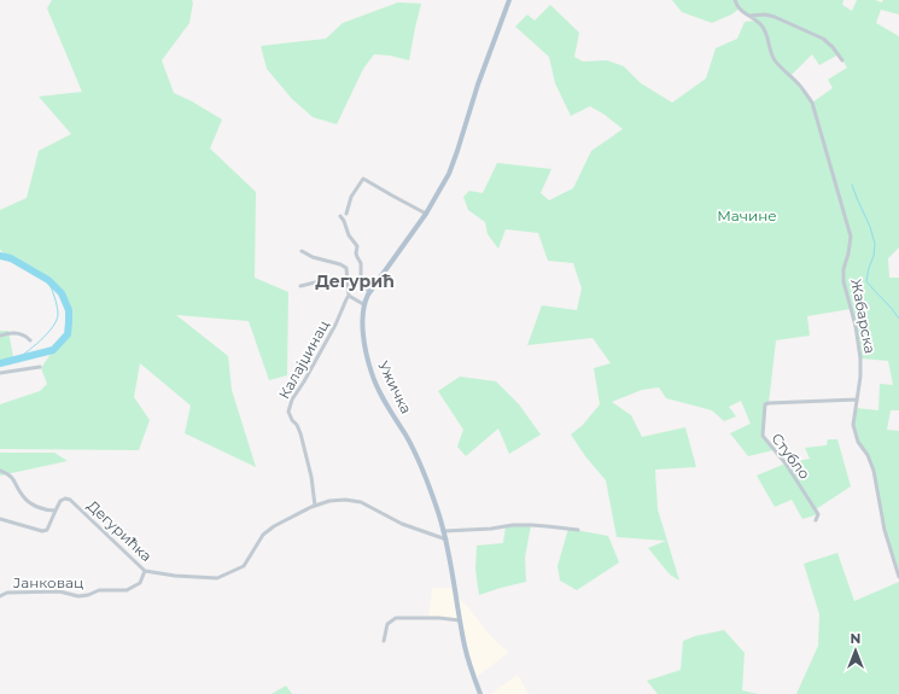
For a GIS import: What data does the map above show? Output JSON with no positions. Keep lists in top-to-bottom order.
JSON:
{
  "streets": {
    "main road": ["Ужичка"],
    "street": [
      "Жабарска",
      "Калајџинац",
      "Стубло",
      "Дегурићка",
      "Јанковац"
    ]
  },
  "crossings": [
    ["Жабарска", "Стубло"],
    ["Калајџинац", "Дегурићка"],
    ["Ужичка", "Дегурићка"],
    ["Дегурићка", "Јанковац"]
  ],
  "districts": ["Дегурић"],
  "parks": ["Мачине"],
  "north": "top"
}
